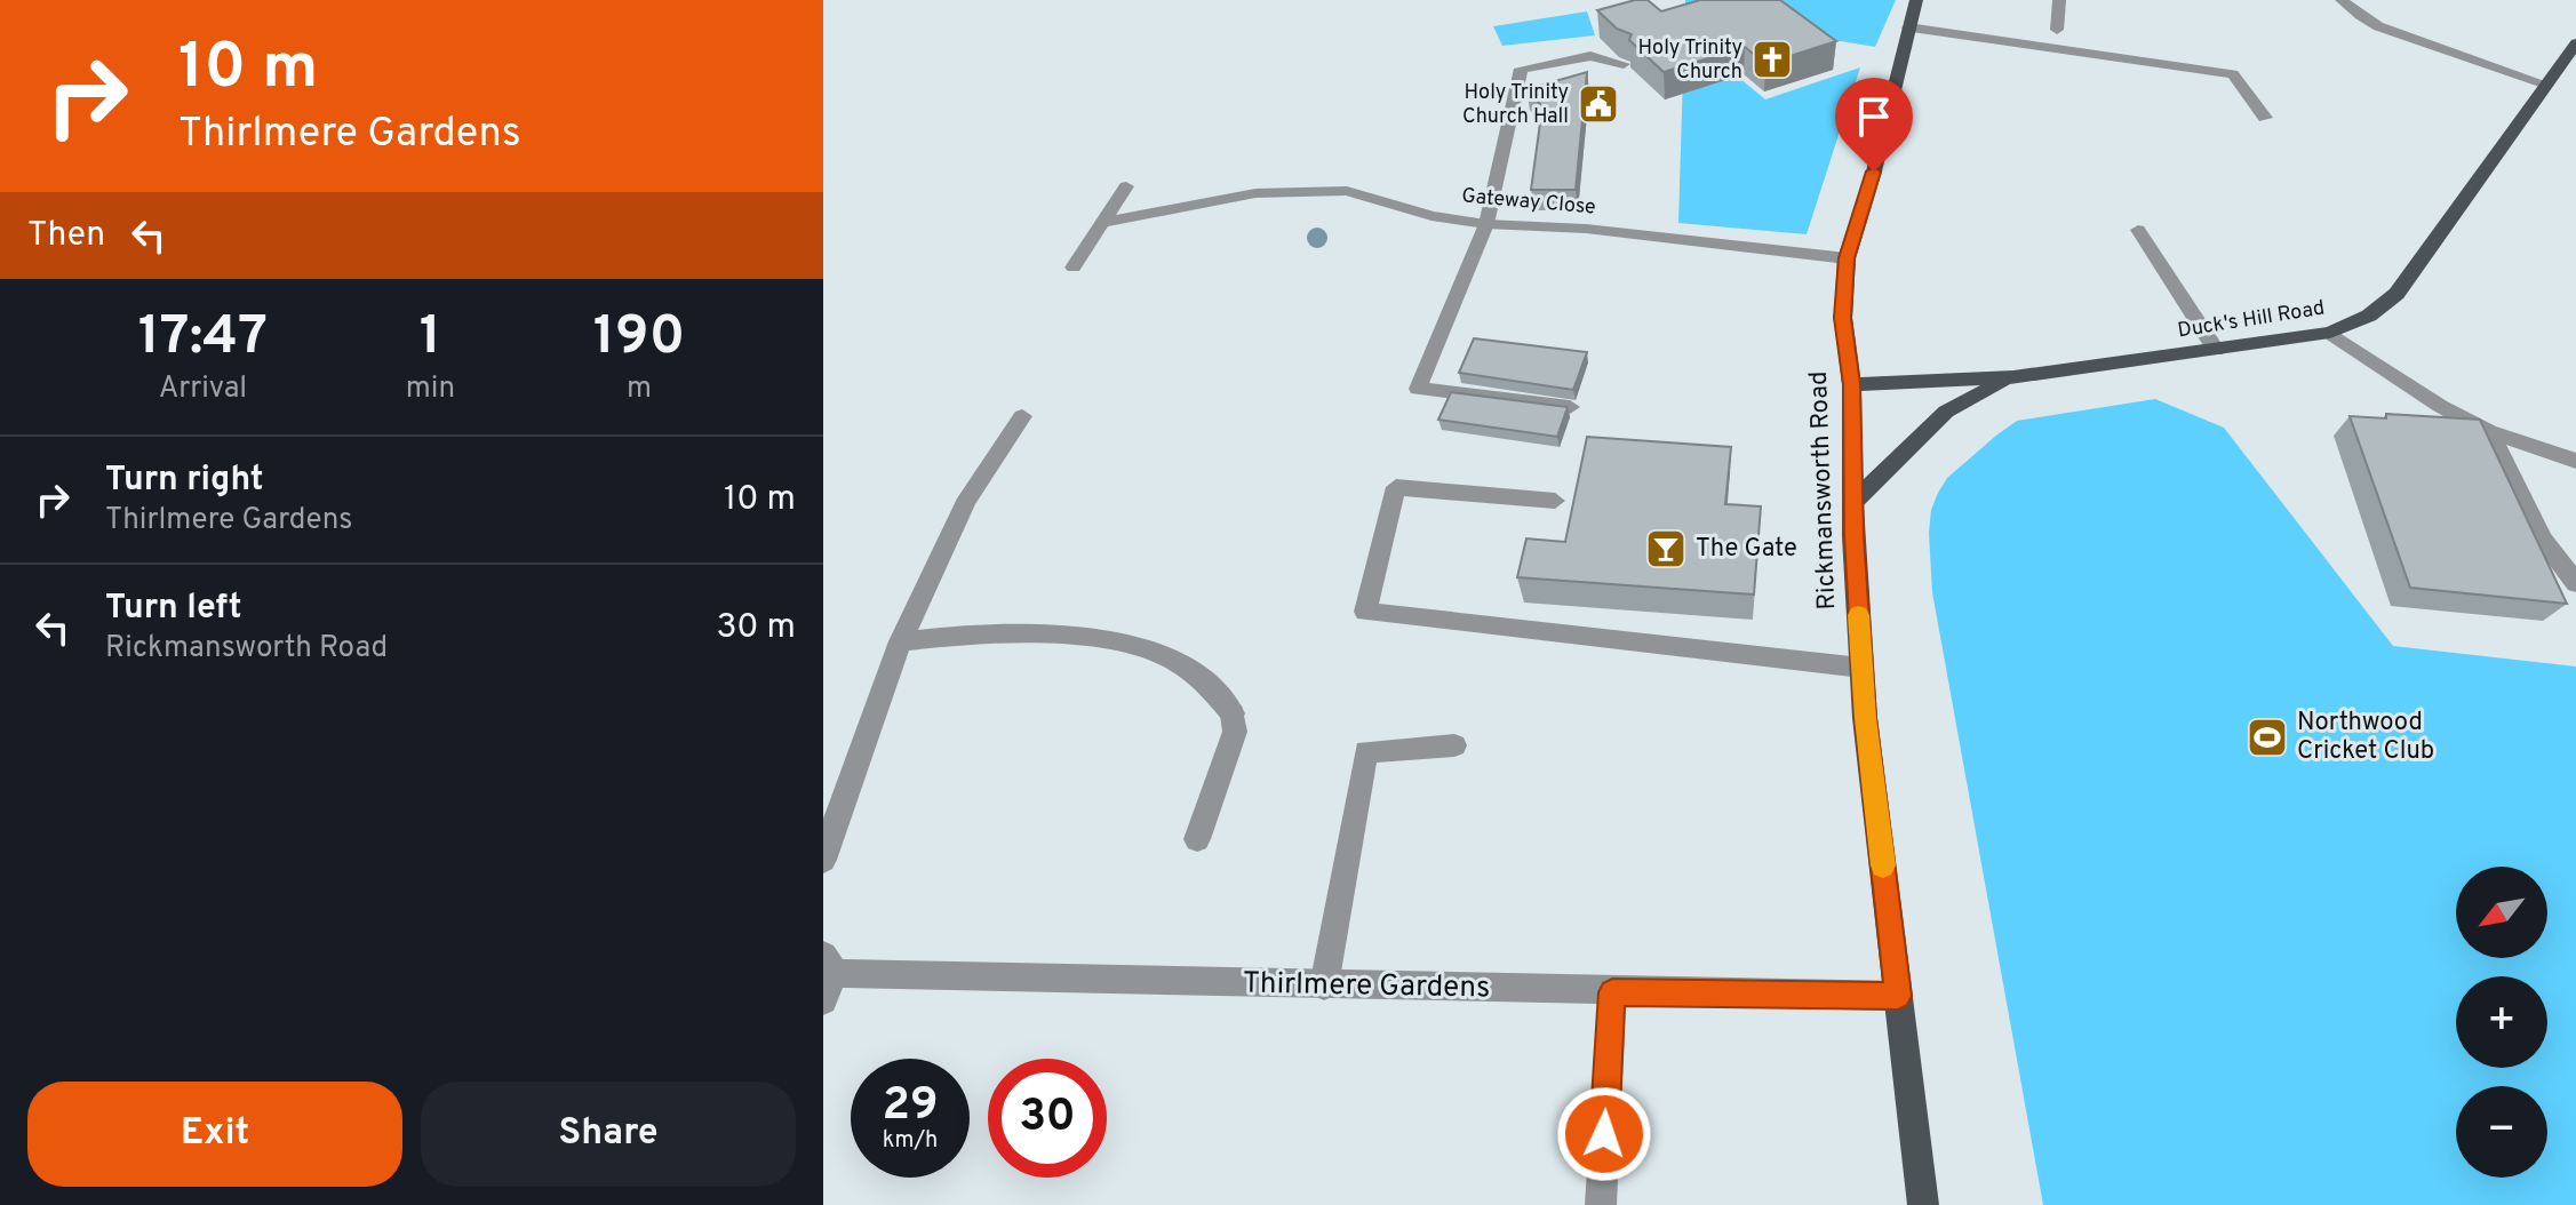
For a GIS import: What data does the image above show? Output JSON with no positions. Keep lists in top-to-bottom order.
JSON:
{
  "streets": {
    "main road": ["Duck's Hill Road", "Rickmansworth Road"],
    "street": ["Gateway Close", "Thirlmere Gardens"]
  },
  "crossings": [
    ["Gateway Close", "Rickmansworth Road"],
    ["Duck's Hill Road", "Rickmansworth Road"],
    ["Rickmansworth Road", "Thirlmere Gardens"]
  ],
  "places": {
    "church": ["Holy Trinity Church"],
    "public building": ["Holy Trinity Church Hall"],
    "bar": ["The Gate"],
    "sports": ["Northwood Cricket Club"]
  },
  "north": "bottom left",
  "page": {
    "turn": ["10 m", "Thirlmere Gardens"],
    "then": "Then",
    "eta": [
      "17:47",
      "Arrival",
      "1",
      "min",
      "190",
      "m"
    ],
    "list": [
      {
        "name": "Turn right",
        "note": "Thirlmere Gardens",
        "value": "10 m"
      },
      {
        "name": "Turn left",
        "note": "Rickmansworth Road",
        "value": "30 m"
      }
    ],
    "map_buttons": ["+", "−"],
    "speed": "29 km/h",
    "limit": "30",
    "buttons": ["Exit", "Share"]
  }
}
